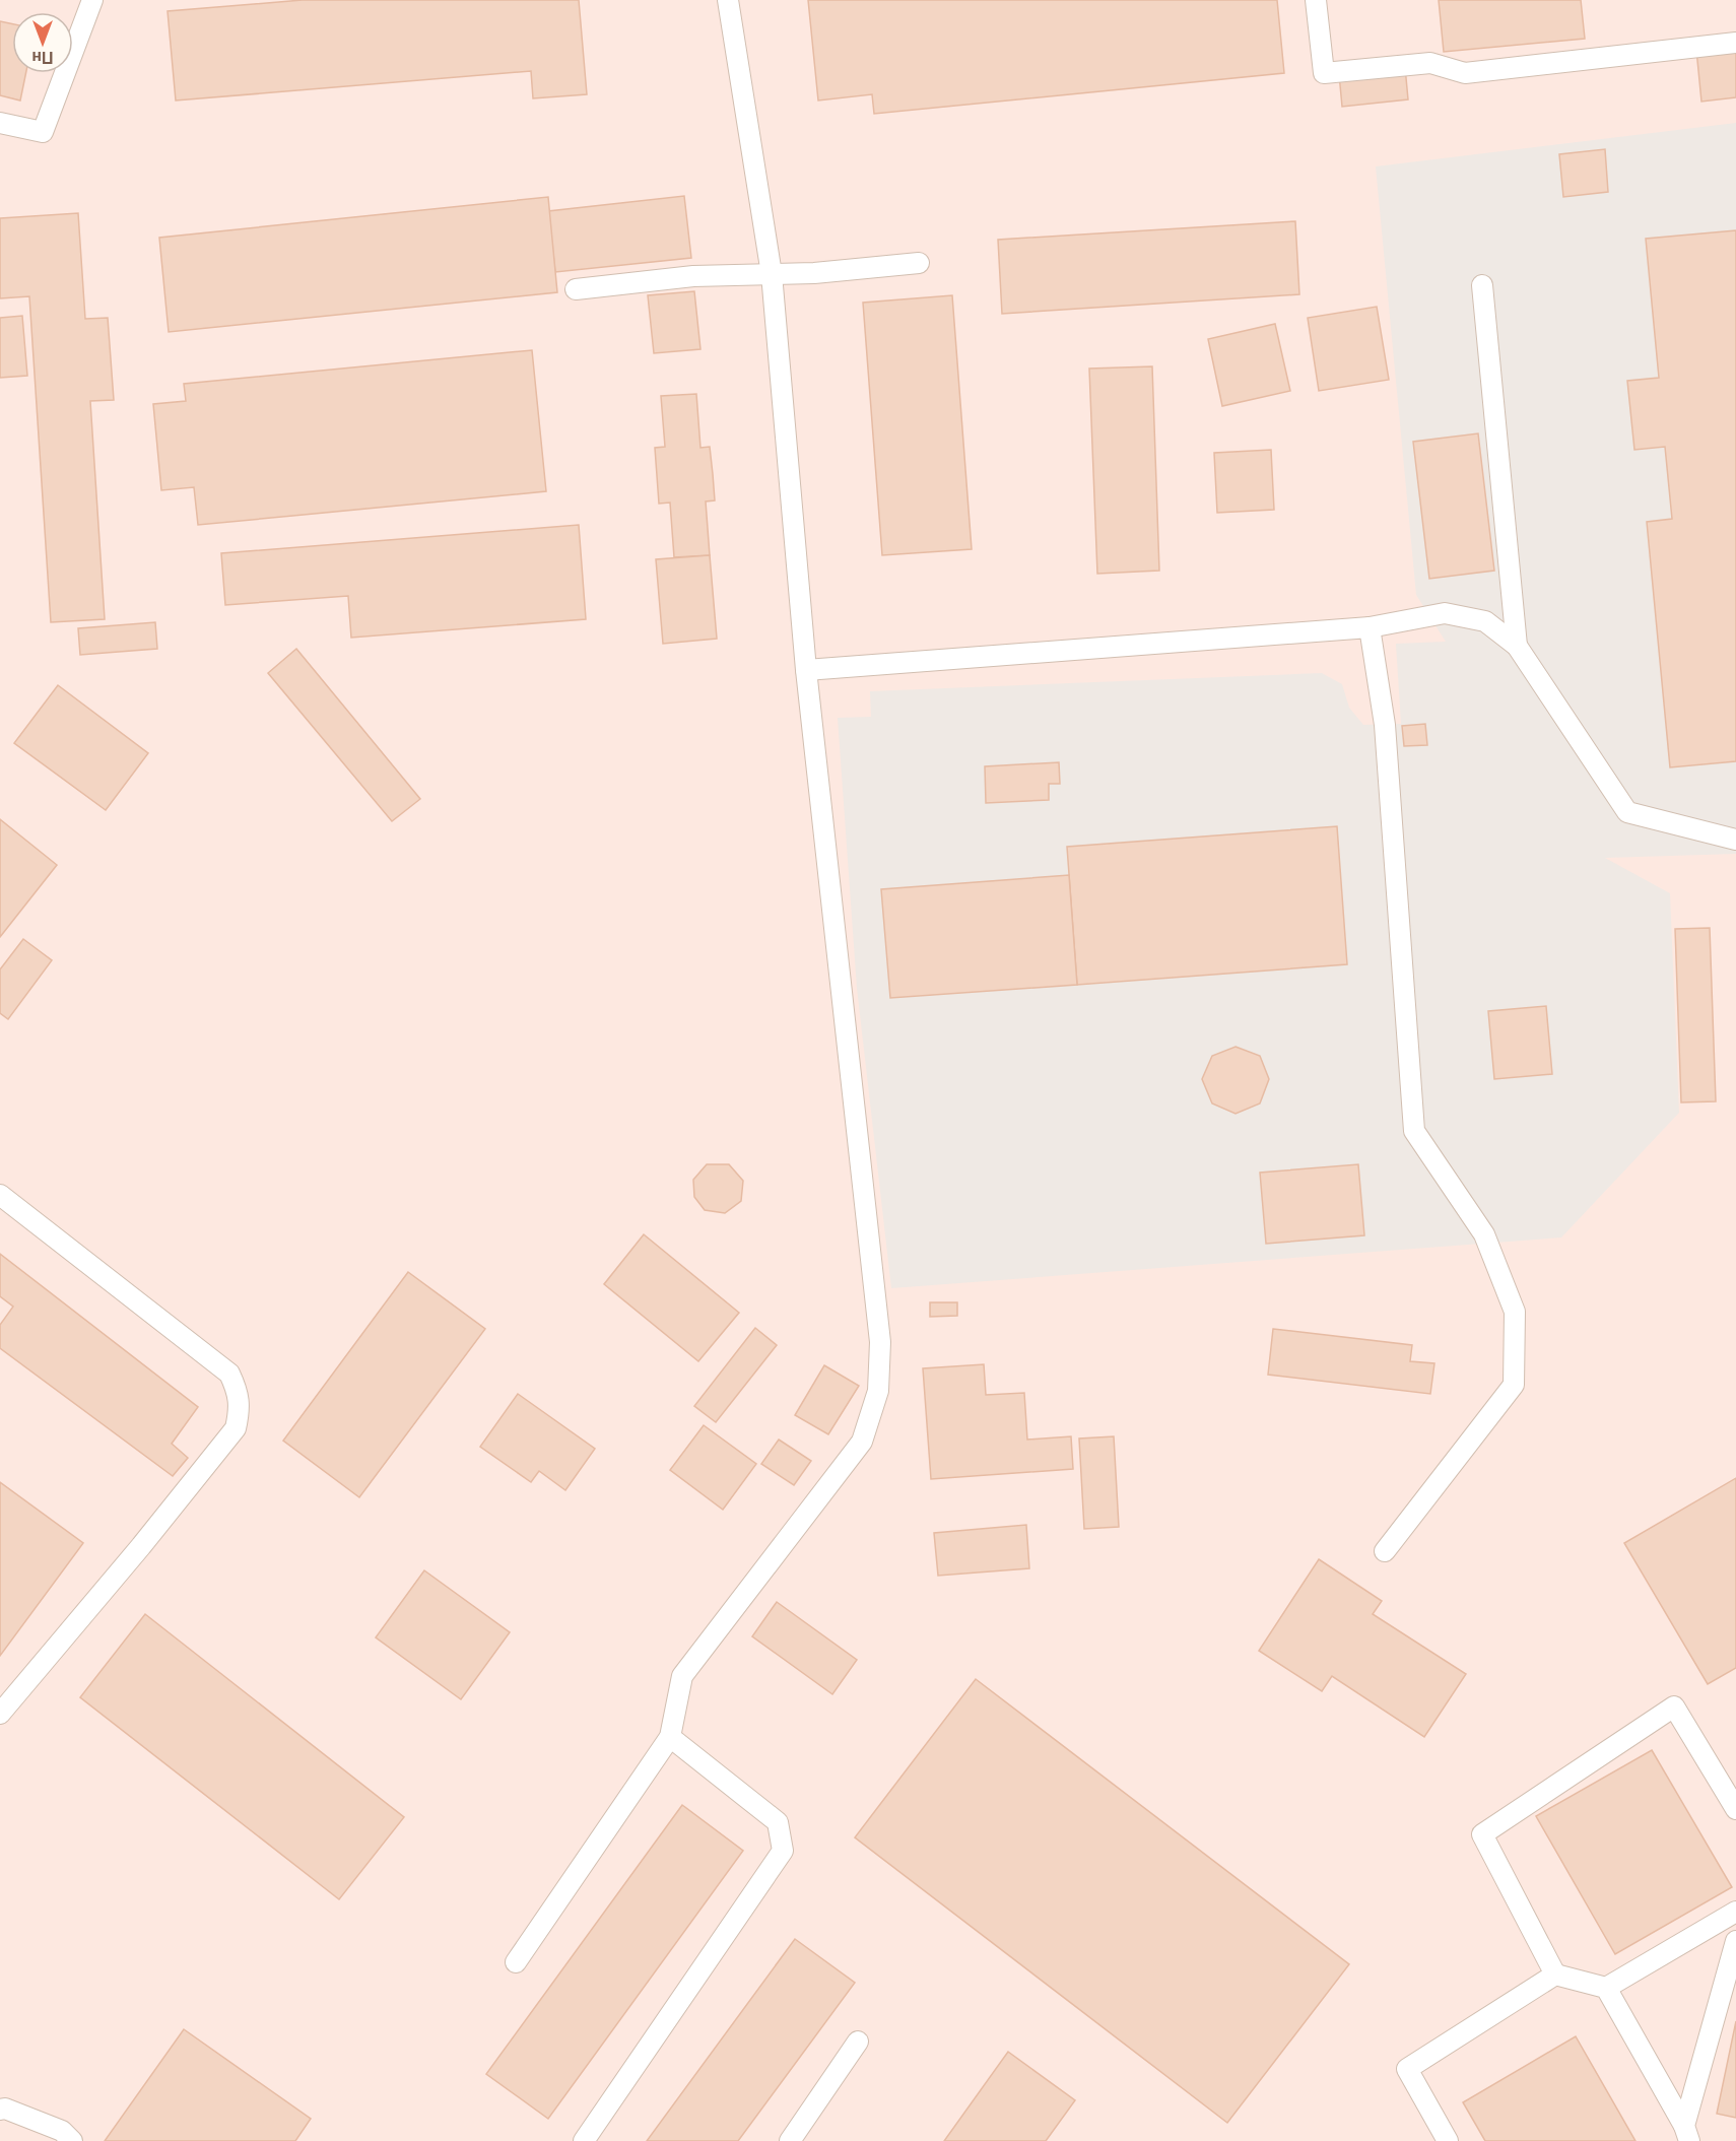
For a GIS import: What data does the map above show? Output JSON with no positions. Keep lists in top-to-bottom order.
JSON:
{
  "north": "bottom"
}
